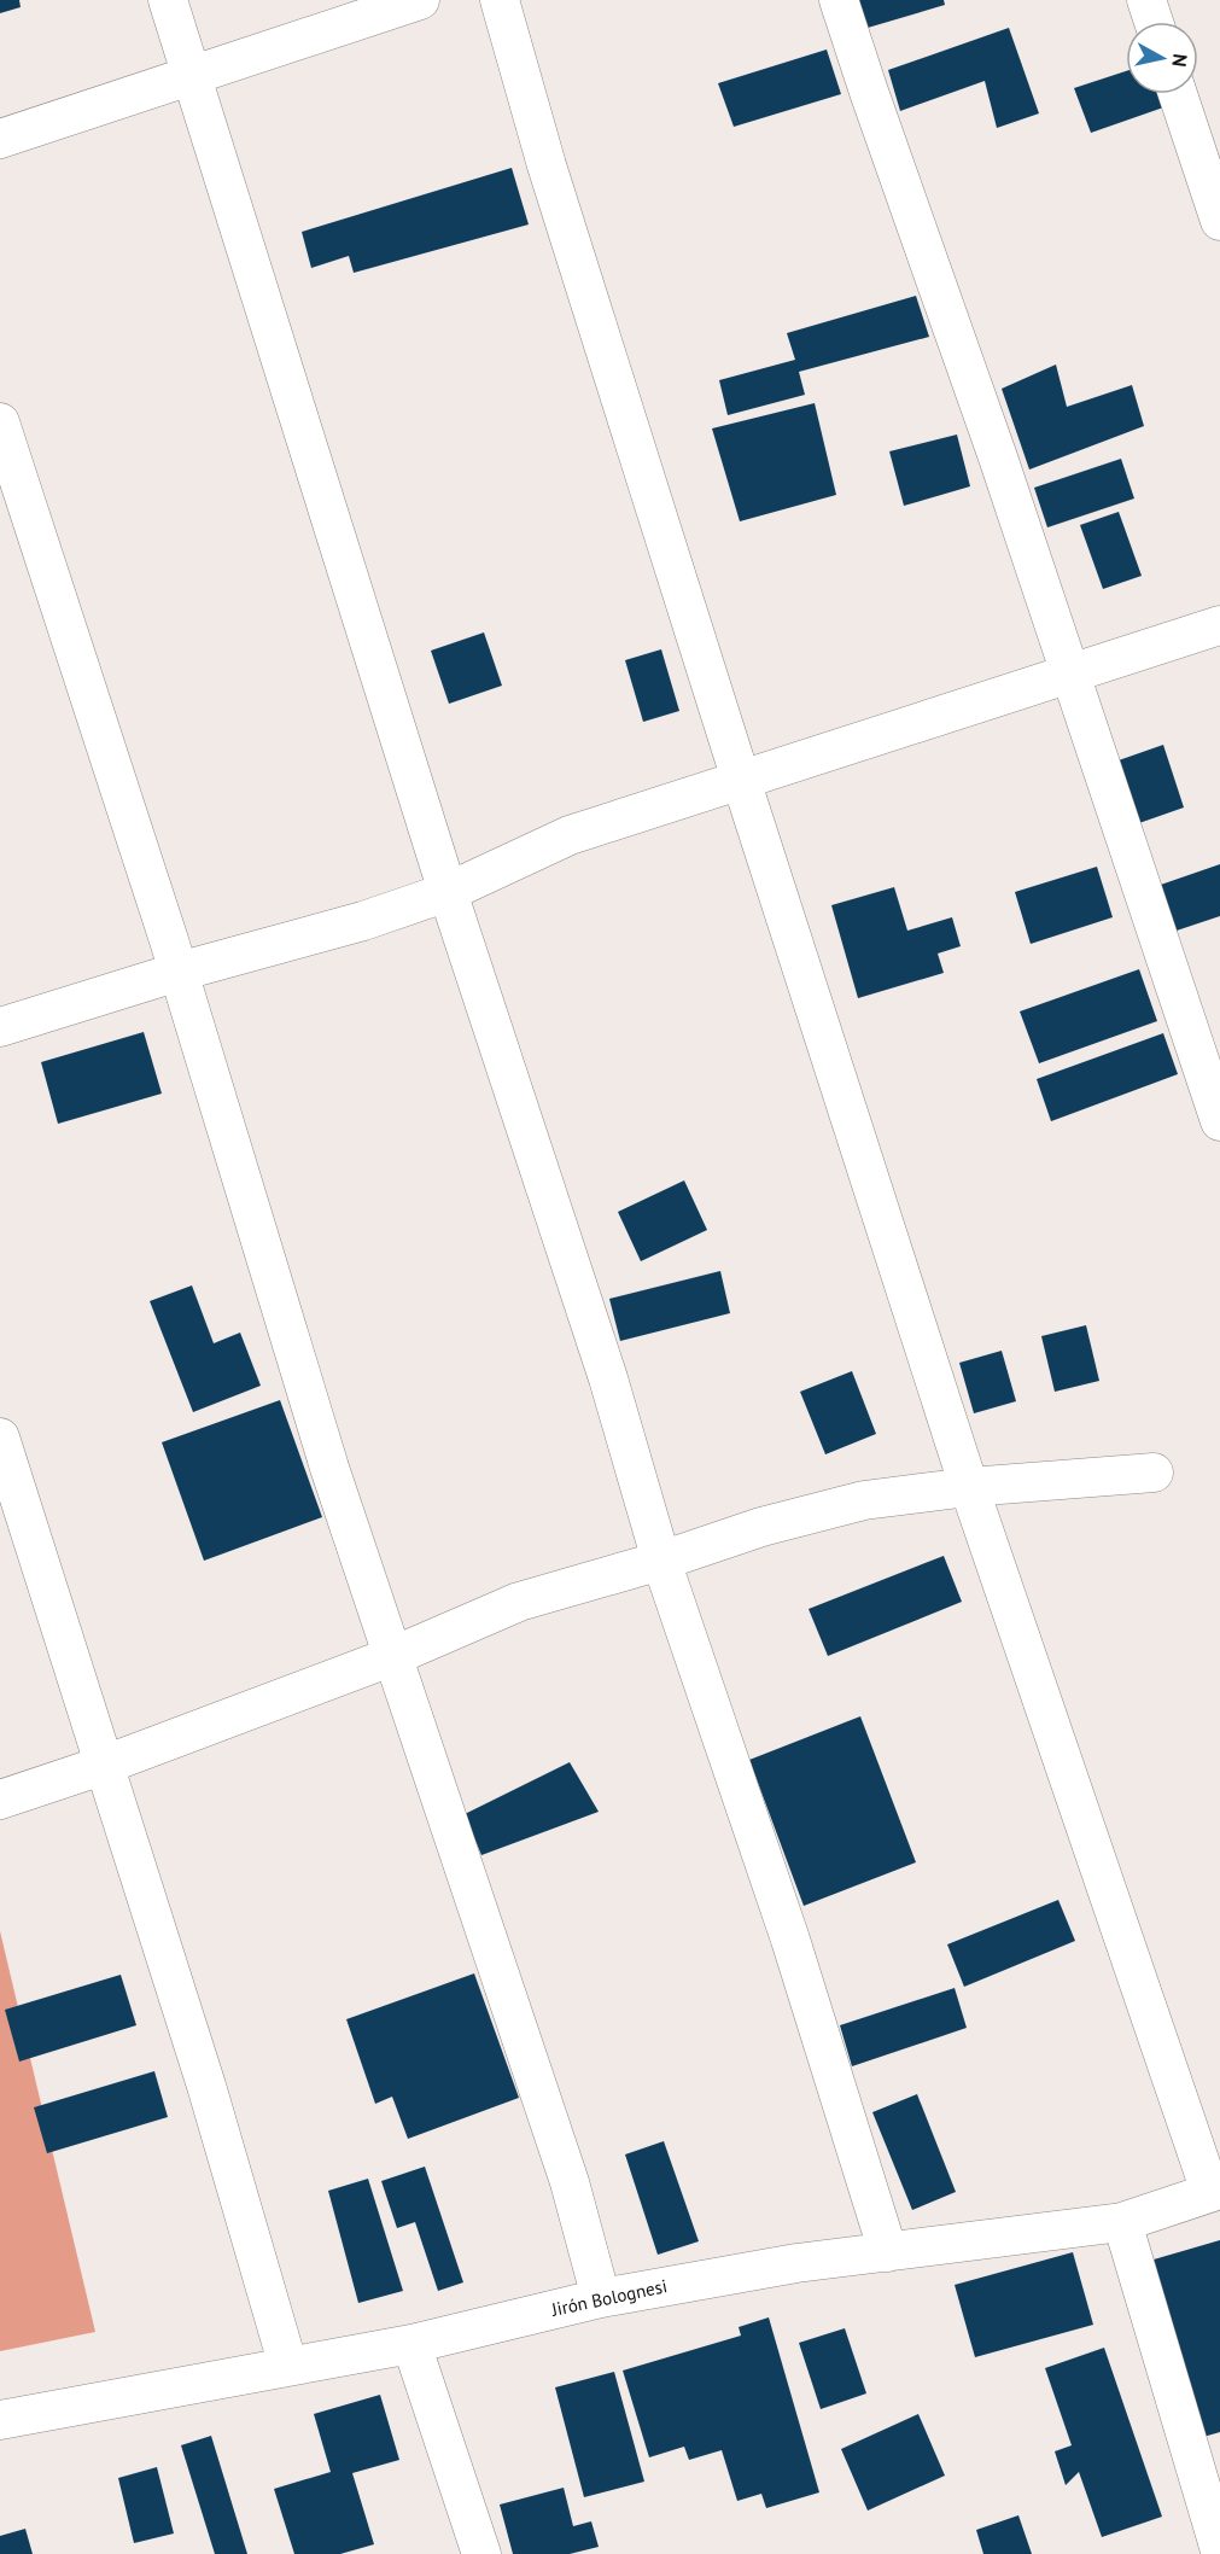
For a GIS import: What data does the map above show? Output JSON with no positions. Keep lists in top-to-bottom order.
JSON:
{
  "streets": {
    "street": ["Jirón Bolognesi"]
  },
  "north": "right"
}
